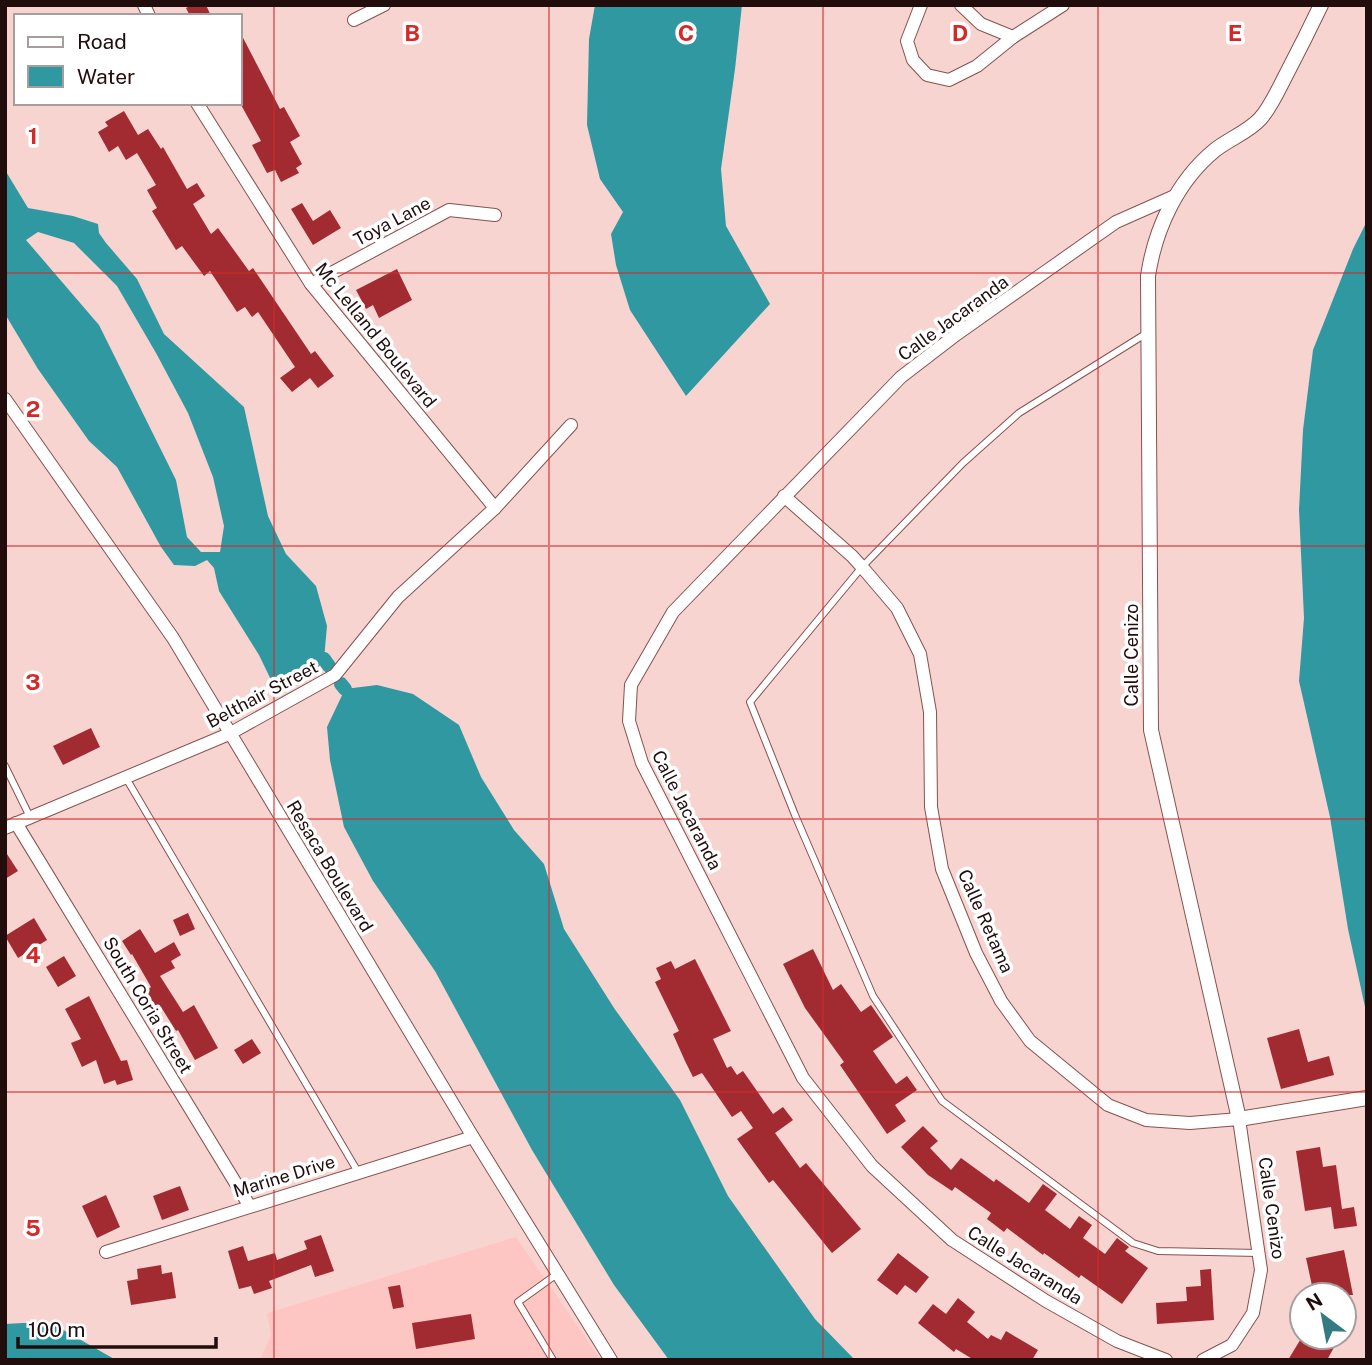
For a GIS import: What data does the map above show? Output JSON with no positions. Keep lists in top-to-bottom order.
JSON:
{
  "streets": {
    "street": [
      "Toya Lane",
      "Calle Jacaranda",
      "Mc Lelland Boulevard",
      "Calle Cenizo",
      "Belthair Street",
      "Resaca Boulevard",
      "Calle Retama",
      "South Coria Street",
      "Marine Drive"
    ]
  },
  "crossings": [
    ["Toya Lane", "Mc Lelland Boulevard"],
    ["Calle Jacaranda", "Calle Cenizo"],
    ["Calle Jacaranda", "Calle Retama"],
    ["Mc Lelland Boulevard", "Belthair Street"],
    ["Calle Cenizo", "Calle Retama"],
    ["Belthair Street", "Resaca Boulevard"],
    ["Belthair Street", "South Coria Street"],
    ["Resaca Boulevard", "Marine Drive"],
    ["South Coria Street", "Marine Drive"]
  ],
  "legend": ["Road", "Water"],
  "scale_bar": "100 m",
  "north": "top left",
  "grid": {
    "columns": [
      "B",
      "C",
      "D",
      "E"
    ],
    "rows": [
      "1",
      "2",
      "3",
      "4",
      "5"
    ]
  }
}
